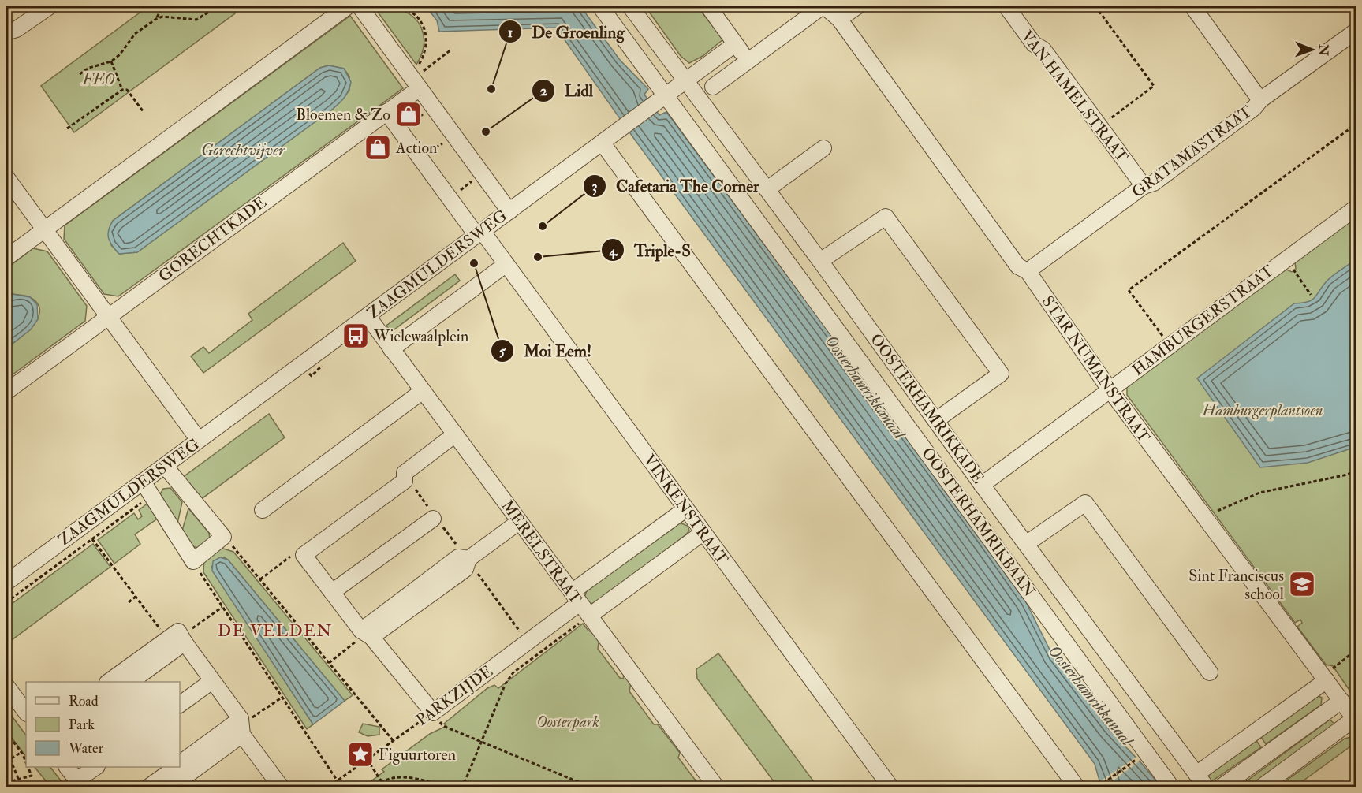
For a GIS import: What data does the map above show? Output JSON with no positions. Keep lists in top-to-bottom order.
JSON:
{
  "streets": {
    "street": [
      "VAN HAMELSTRAAT",
      "GRATAMASTRAAT",
      "GORECHTKADE",
      "ZAAGMULDERSWEG",
      "HAMBURGERSTRAAT",
      "STAR NUMANSTRAAT",
      "OOSTERHAMRIKKADE",
      "VINKENSTRAAT",
      "OOSTERHAMRIKBAAN",
      "MERELSTRAAT",
      "PARKZIJDE"
    ]
  },
  "crossings": [
    ["VAN HAMELSTRAAT", "GRATAMASTRAAT"],
    ["GRATAMASTRAAT", "STAR NUMANSTRAAT"],
    ["ZAAGMULDERSWEG", "OOSTERHAMRIKKADE"],
    ["ZAAGMULDERSWEG", "VINKENSTRAAT"],
    ["ZAAGMULDERSWEG", "OOSTERHAMRIKBAAN"],
    ["ZAAGMULDERSWEG", "MERELSTRAAT"],
    ["HAMBURGERSTRAAT", "STAR NUMANSTRAAT"],
    ["HAMBURGERSTRAAT", "OOSTERHAMRIKKADE"],
    ["MERELSTRAAT", "PARKZIJDE"]
  ],
  "districts": ["DE VELDEN"],
  "water": ["Gorechtvijver", "Oosterhamrikkanaal"],
  "parks": ["FEO", "Hamburgerplantsoen", "Oosterpark"],
  "places": {
    "other": [
      "De Groenling",
      "Lidl",
      "Cafetaria The Corner",
      "Triple-S",
      "Moi Eem!"
    ],
    "shop": ["Bloemen & Zo", "Action"],
    "bus stop": ["Wielewaalplein"],
    "school or university": ["Sint Franciscus school"],
    "place": ["Figuurtoren"]
  },
  "legend": ["Road", "Park", "Water"],
  "north": "right"
}
